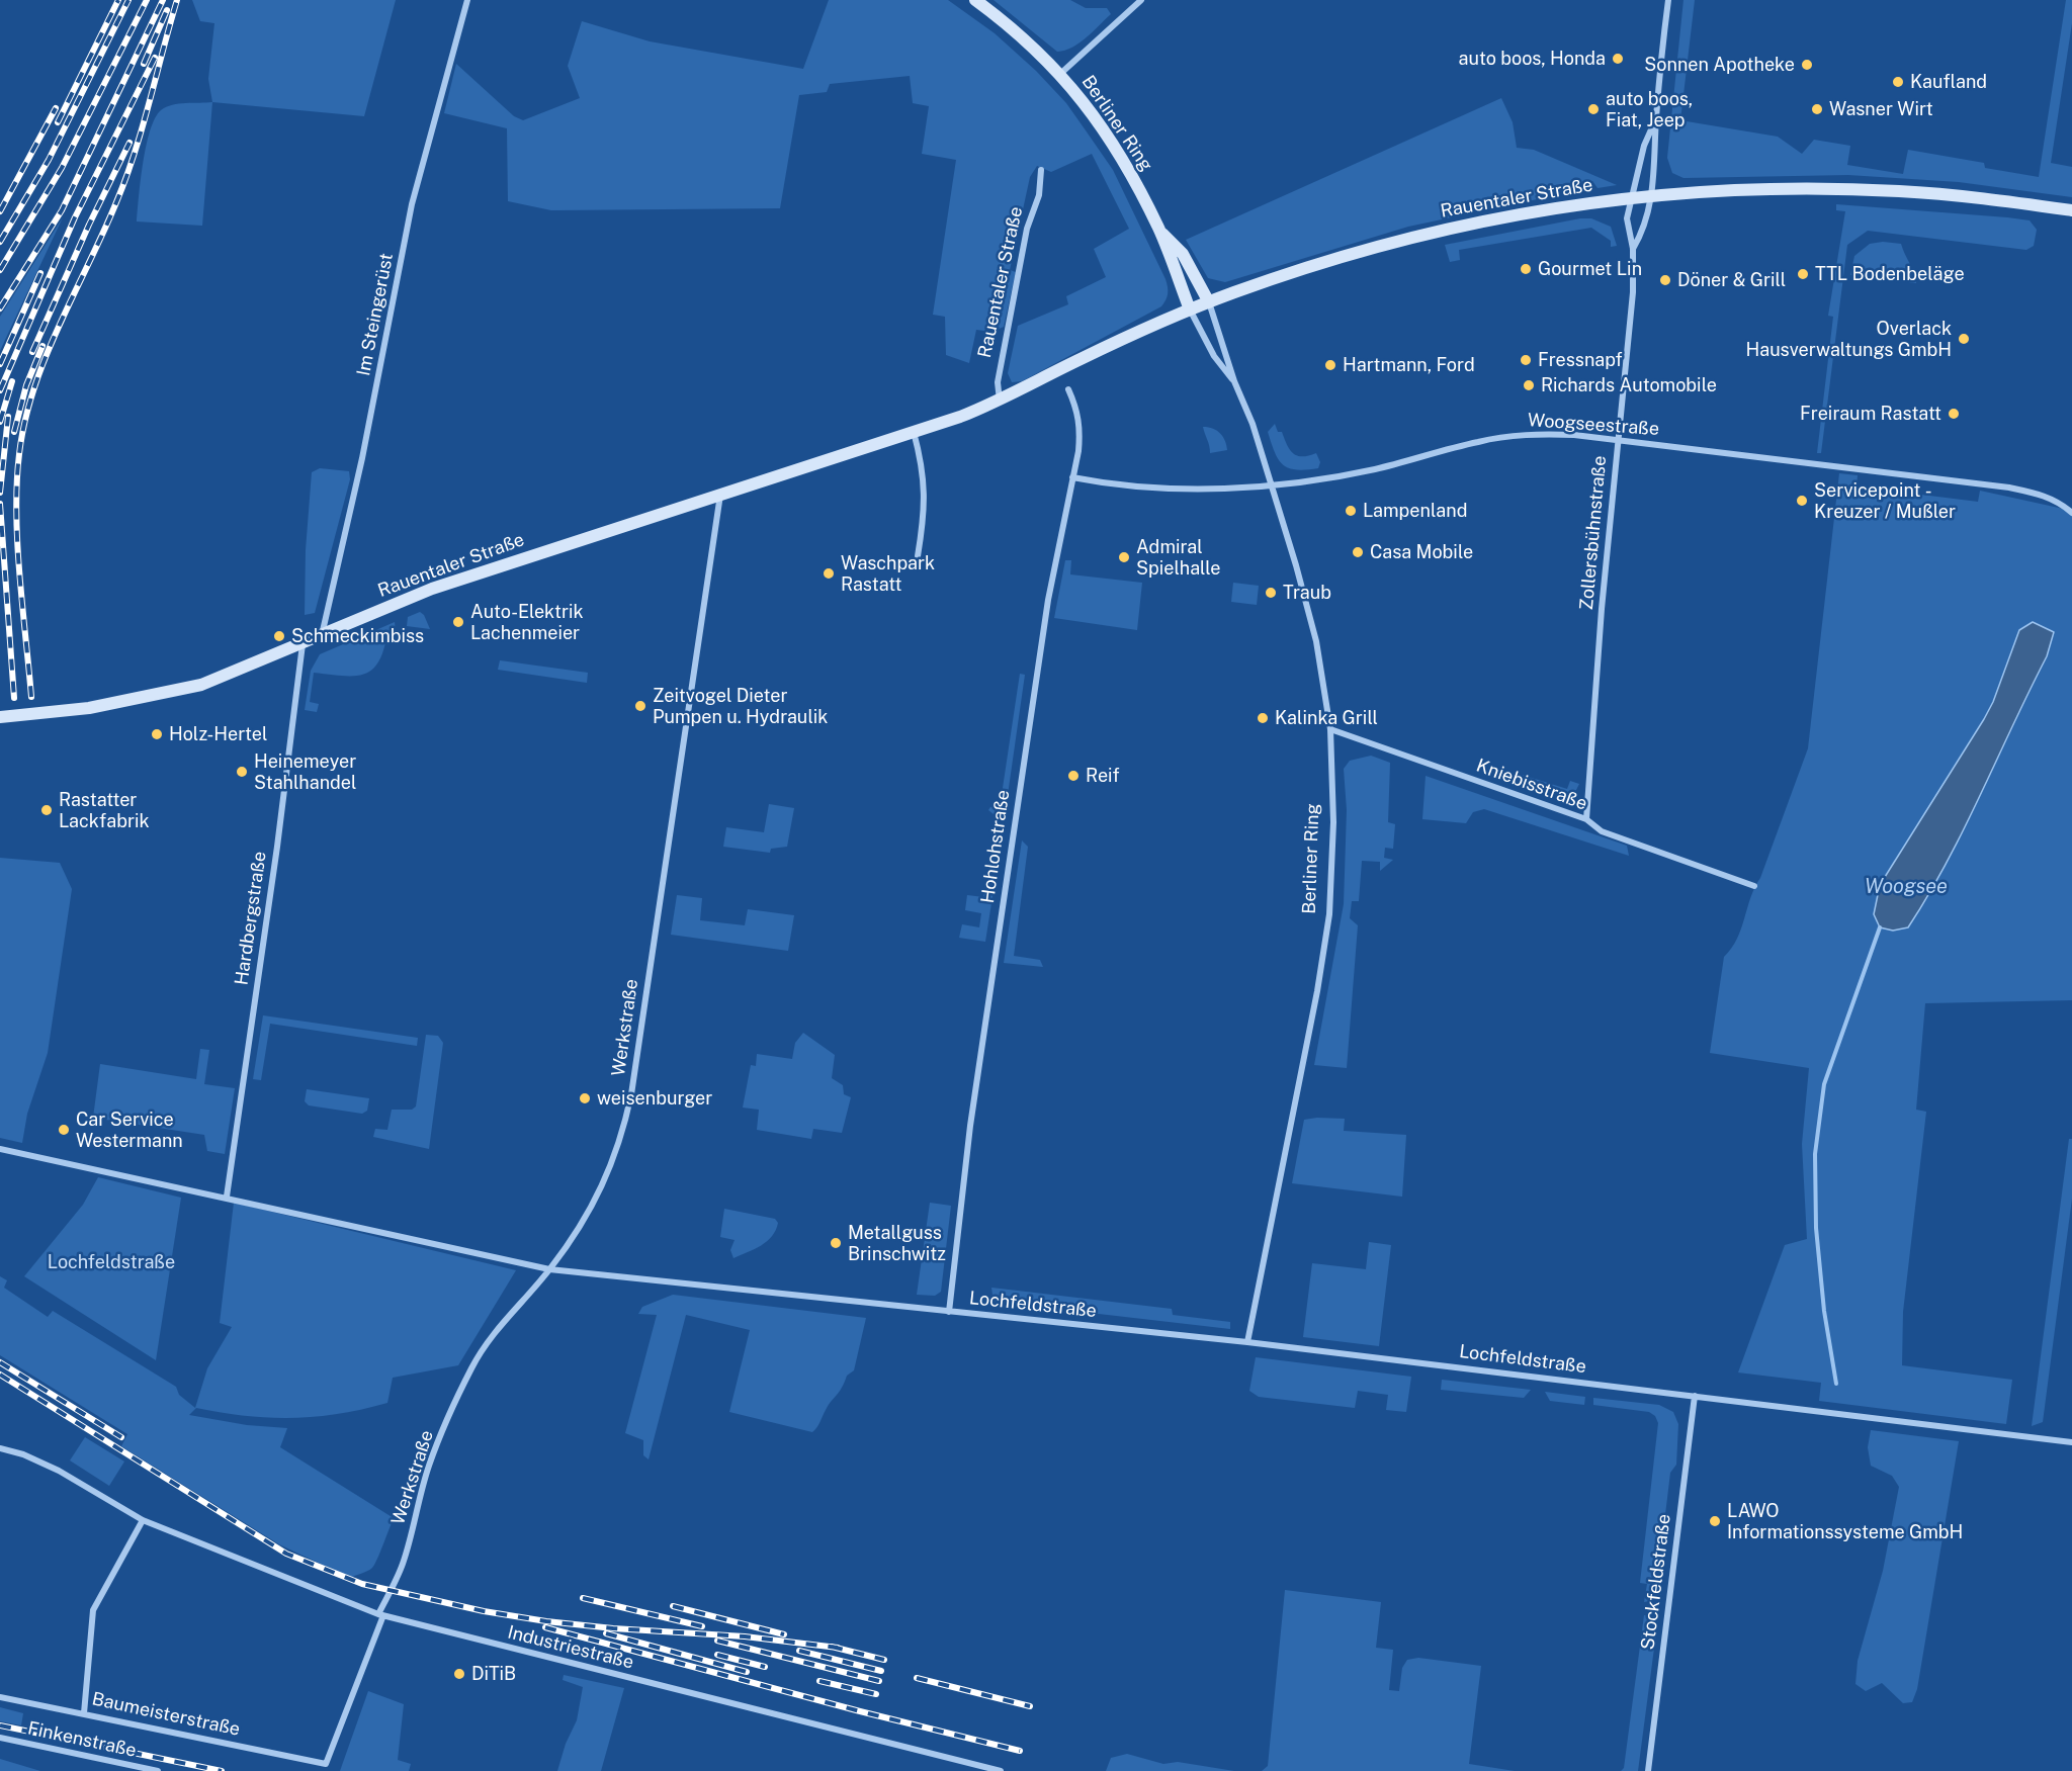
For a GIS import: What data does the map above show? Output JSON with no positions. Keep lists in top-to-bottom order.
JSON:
{
  "streets": {
    "street": [
      "Berliner Ring",
      "Rauentaler Straße",
      "Im Steingerüst",
      "Woogseestraße",
      "Zollersbühnstraße",
      "Kniebisstraße",
      "Hohlohstraße",
      "Hardbergstraße",
      "Werkstraße",
      "Lochfeldstraße",
      "Stockfeldstraße",
      "Industriestraße",
      "Baumeisterstraße",
      "Finkenstraße"
    ]
  },
  "crossings": [
    ["Berliner Ring", "Rauentaler Straße"],
    ["Berliner Ring", "Woogseestraße"],
    ["Berliner Ring", "Kniebisstraße"],
    ["Berliner Ring", "Lochfeldstraße"],
    ["Rauentaler Straße", "Im Steingerüst"],
    ["Rauentaler Straße", "Zollersbühnstraße"],
    ["Rauentaler Straße", "Hardbergstraße"],
    ["Rauentaler Straße", "Werkstraße"],
    ["Woogseestraße", "Zollersbühnstraße"],
    ["Woogseestraße", "Hohlohstraße"],
    ["Zollersbühnstraße", "Kniebisstraße"],
    ["Hohlohstraße", "Lochfeldstraße"],
    ["Hardbergstraße", "Lochfeldstraße"],
    ["Werkstraße", "Lochfeldstraße"],
    ["Werkstraße", "Industriestraße"],
    ["Werkstraße", "Baumeisterstraße"],
    ["Lochfeldstraße", "Stockfeldstraße"]
  ],
  "water": ["Woogsee"],
  "parks": ["Lochfeldstraße"],
  "places": [
    "auto boos, Honda",
    "Sonnen Apotheke",
    "Kaufland",
    "auto boos, Fiat, Jeep",
    "Wasner Wirt",
    "Gourmet Lin",
    "TTL Bodenbeläge",
    "Döner & Grill",
    "Overlack Hausverwaltungs GmbH",
    "Fressnapf",
    "Hartmann, Ford",
    "Richards Automobile",
    "Freiraum Rastatt",
    "Servicepoint - Kreuzer / Mußler",
    "Lampenland",
    "Casa Mobile",
    "Admiral Spielhalle",
    "Waschpark Rastatt",
    "Traub",
    "Auto-Elektrik Lachenmeier",
    "Schmeckimbiss",
    "Zeitvogel Dieter Pumpen u. Hydraulik",
    "Kalinka Grill",
    "Holz-Hertel",
    "Heinemeyer Stahlhandel",
    "Reif",
    "Rastatter Lackfabrik",
    "weisenburger",
    "Car Service Westermann",
    "Metallguss Brinschwitz",
    "LAWO Informationssysteme GmbH",
    "DiTiB"
  ]
}
